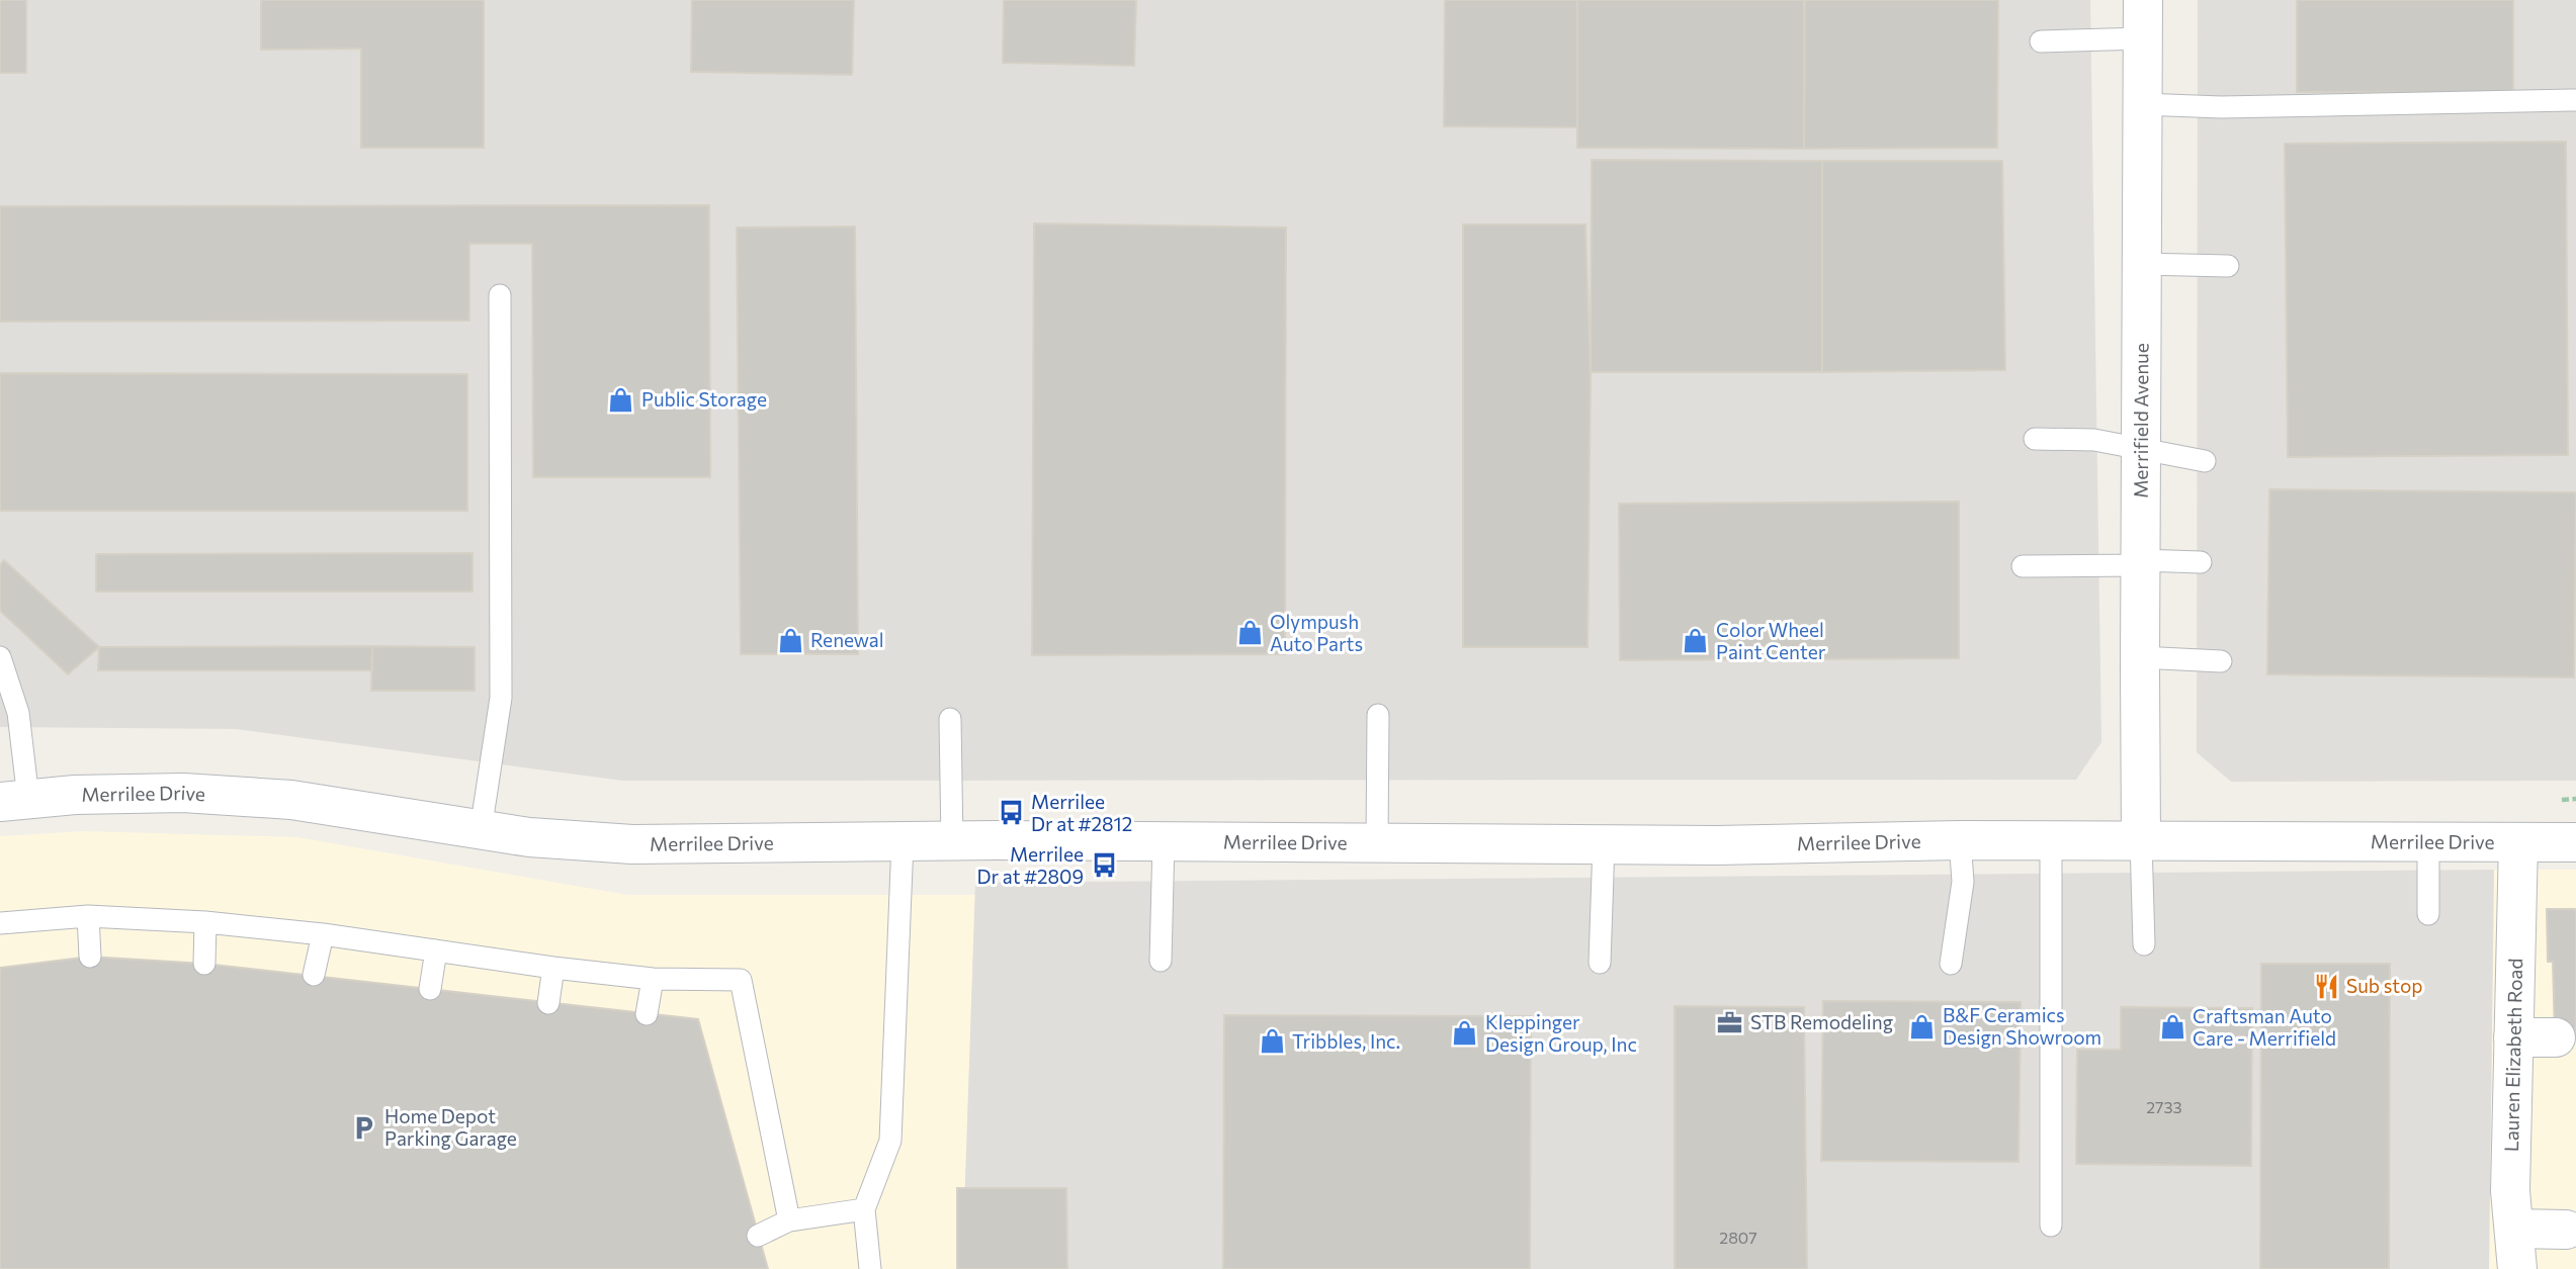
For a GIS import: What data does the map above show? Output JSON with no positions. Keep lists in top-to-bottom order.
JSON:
{
  "streets": {
    "street": ["Merrifield Avenue", "Merrilee Drive", "Lauren Elizabeth Road"]
  },
  "crossings": [
    ["Merrifield Avenue", "Merrilee Drive"],
    ["Merrilee Drive", "Lauren Elizabeth Road"]
  ],
  "places": {
    "shop": [
      "Public Storage",
      "Olympush Auto Parts",
      "Renewal",
      "Color Wheel Paint Center",
      "B&F Ceramics Design Showroom",
      "Craftsman Auto Care - Merrifield",
      "Kleppinger Design Group, Inc",
      "Tribbles, Inc."
    ],
    "bus stop": ["Merrilee Dr at #2812", "Merrilee Dr at #2809"],
    "restaurant": ["Sub stop"],
    "office": ["STB Remodeling"],
    "parking": ["Home Depot Parking Garage"]
  },
  "house_numbers": ["2733", "2807"]
}
